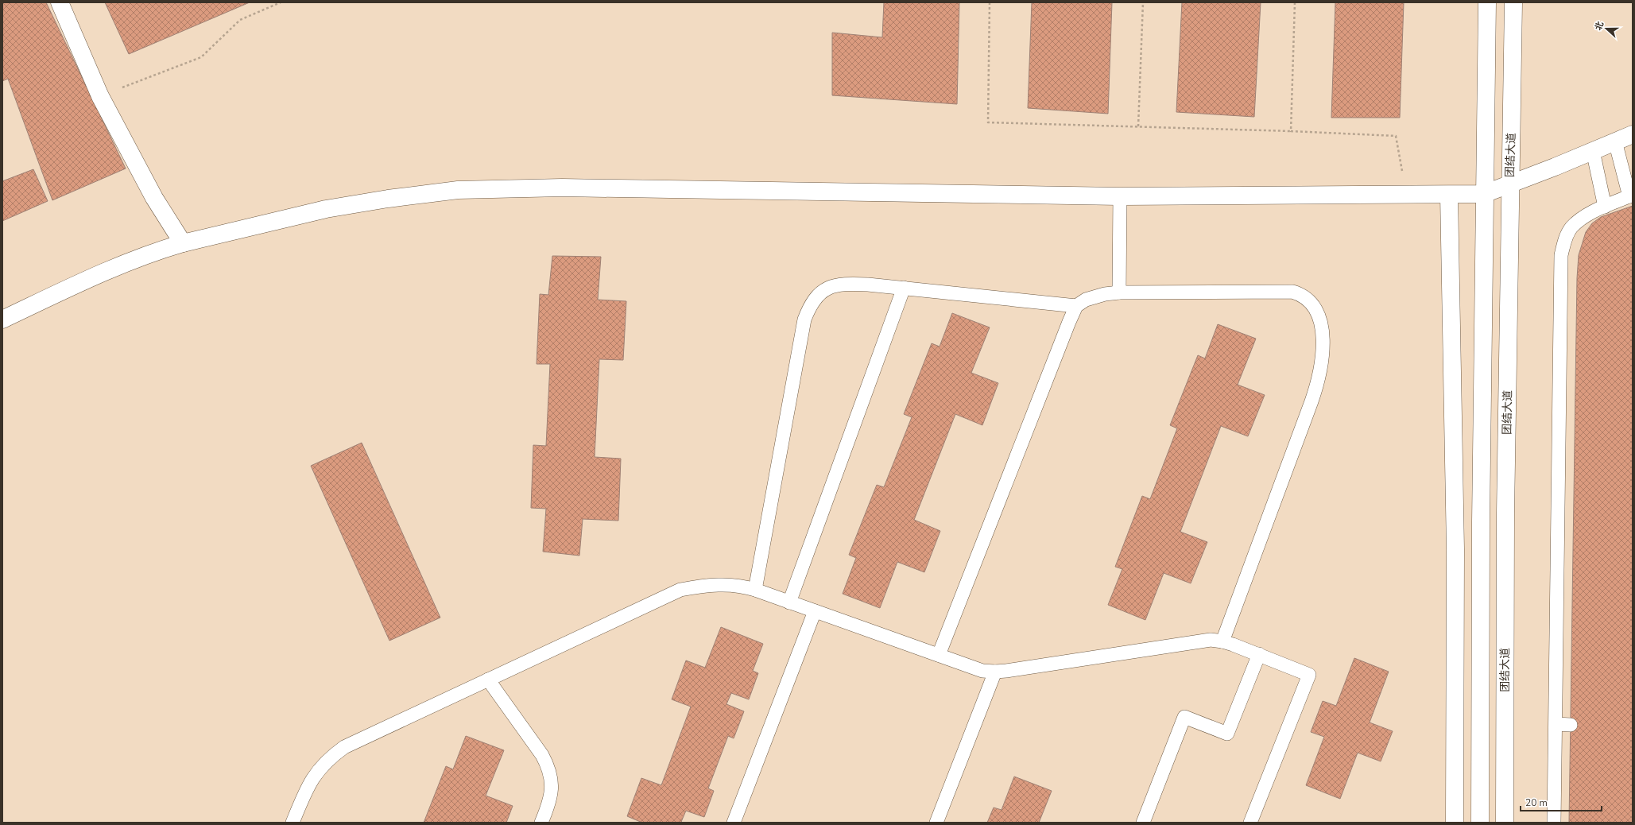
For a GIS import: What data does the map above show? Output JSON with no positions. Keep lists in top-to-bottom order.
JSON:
{
  "streets": {
    "street": ["团结大道"]
  },
  "scale_bar": "20 m",
  "north": "left"
}
